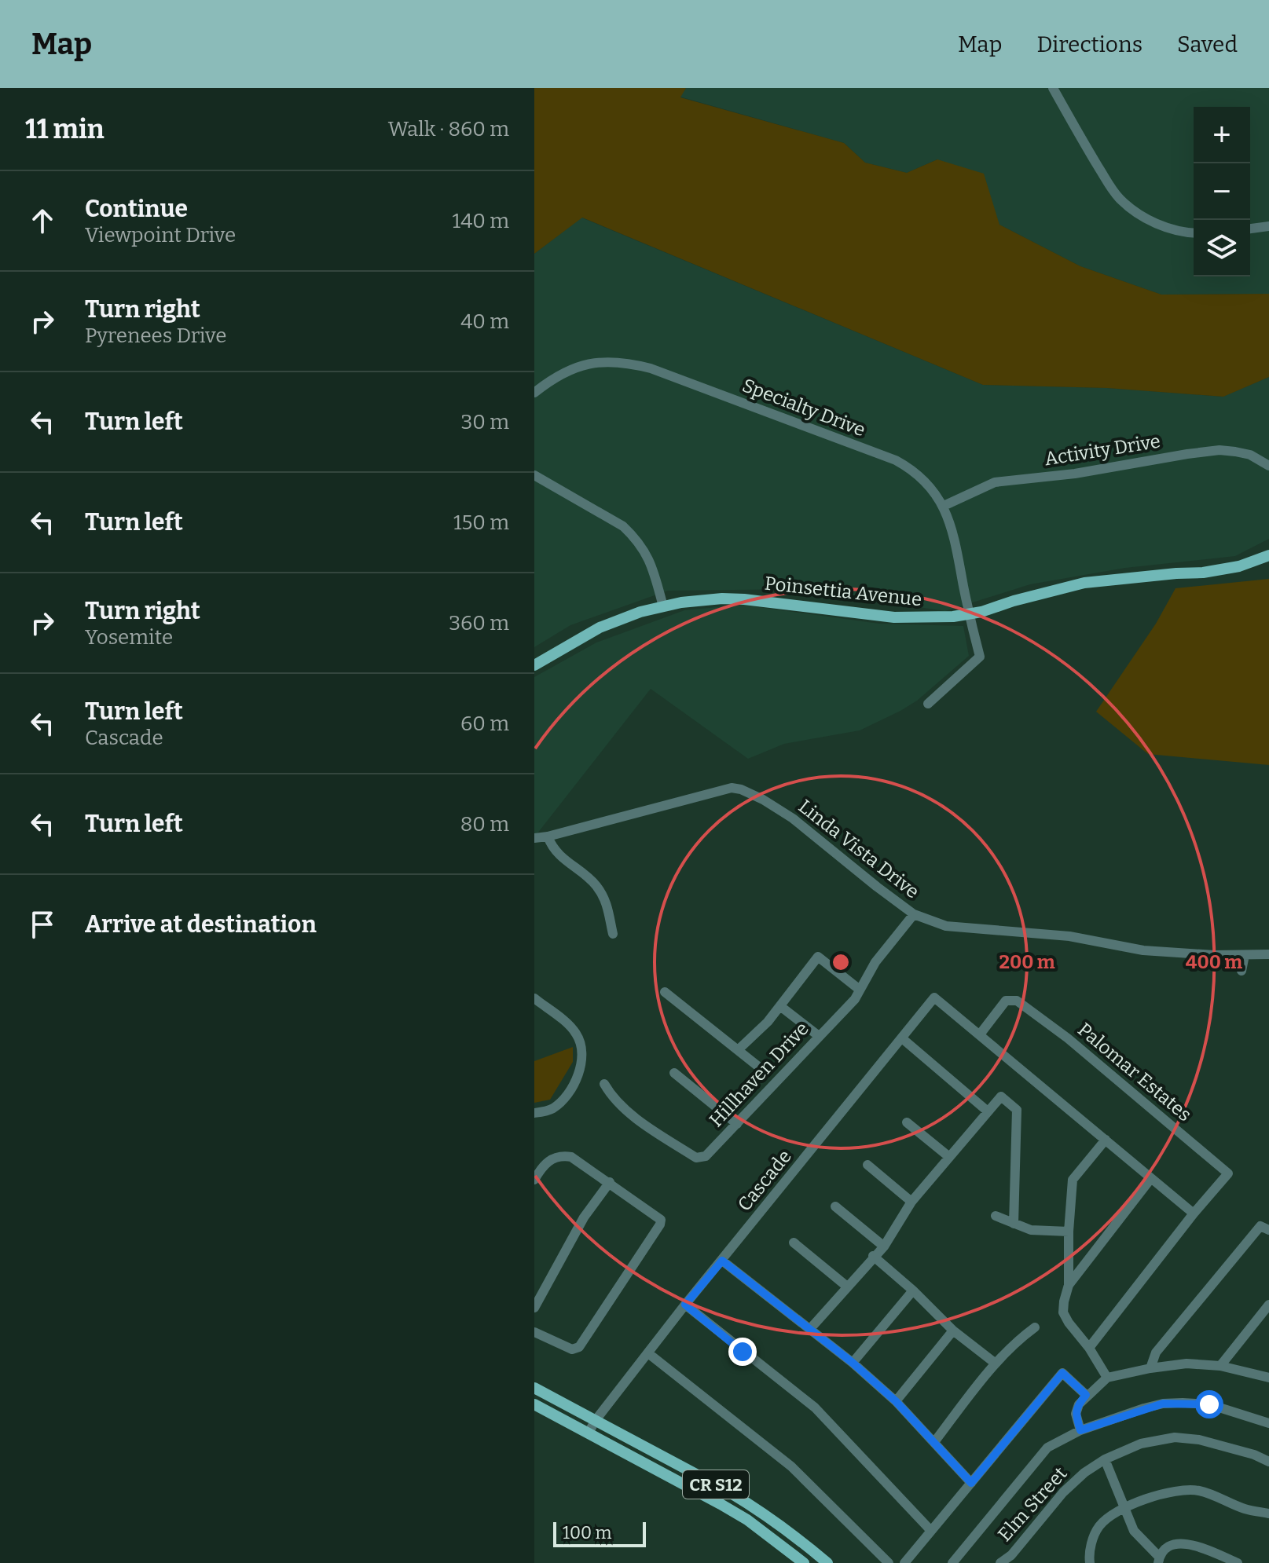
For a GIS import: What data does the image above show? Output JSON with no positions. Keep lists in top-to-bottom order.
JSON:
{
  "streets": {
    "main road": ["Poinsettia Avenue", "CR S12"],
    "street": [
      "Specialty Drive",
      "Activity Drive",
      "Linda Vista Drive",
      "Palomar Estates",
      "Hillhaven Drive",
      "Cascade",
      "Elm Street"
    ]
  },
  "crossings": [
    ["Specialty Drive", "Activity Drive"],
    ["Specialty Drive", "Poinsettia Avenue"],
    ["Linda Vista Drive", "Hillhaven Drive"],
    ["Palomar Estates", "Cascade"],
    ["Cascade", "CR S12"]
  ],
  "scale_bar": "100 m",
  "page": {
    "header": "Map",
    "nav": ["Map", "Directions", "Saved"],
    "heading": ["11 min", "Walk · 860 m"],
    "map_buttons": ["+", "−"],
    "list": [
      ["Continue", "Viewpoint Drive", "140 m"],
      ["Turn right", "Pyrenees Drive", "40 m"],
      ["Turn left", "30 m"],
      ["Turn left", "150 m"],
      ["Turn right", "Yosemite", "360 m"],
      ["Turn left", "Cascade", "60 m"],
      ["Turn left", "80 m"],
      "Arrive at destination"
    ],
    "scale": "100 m"
  },
  "rings": ["200 m", "400 m"]
}
